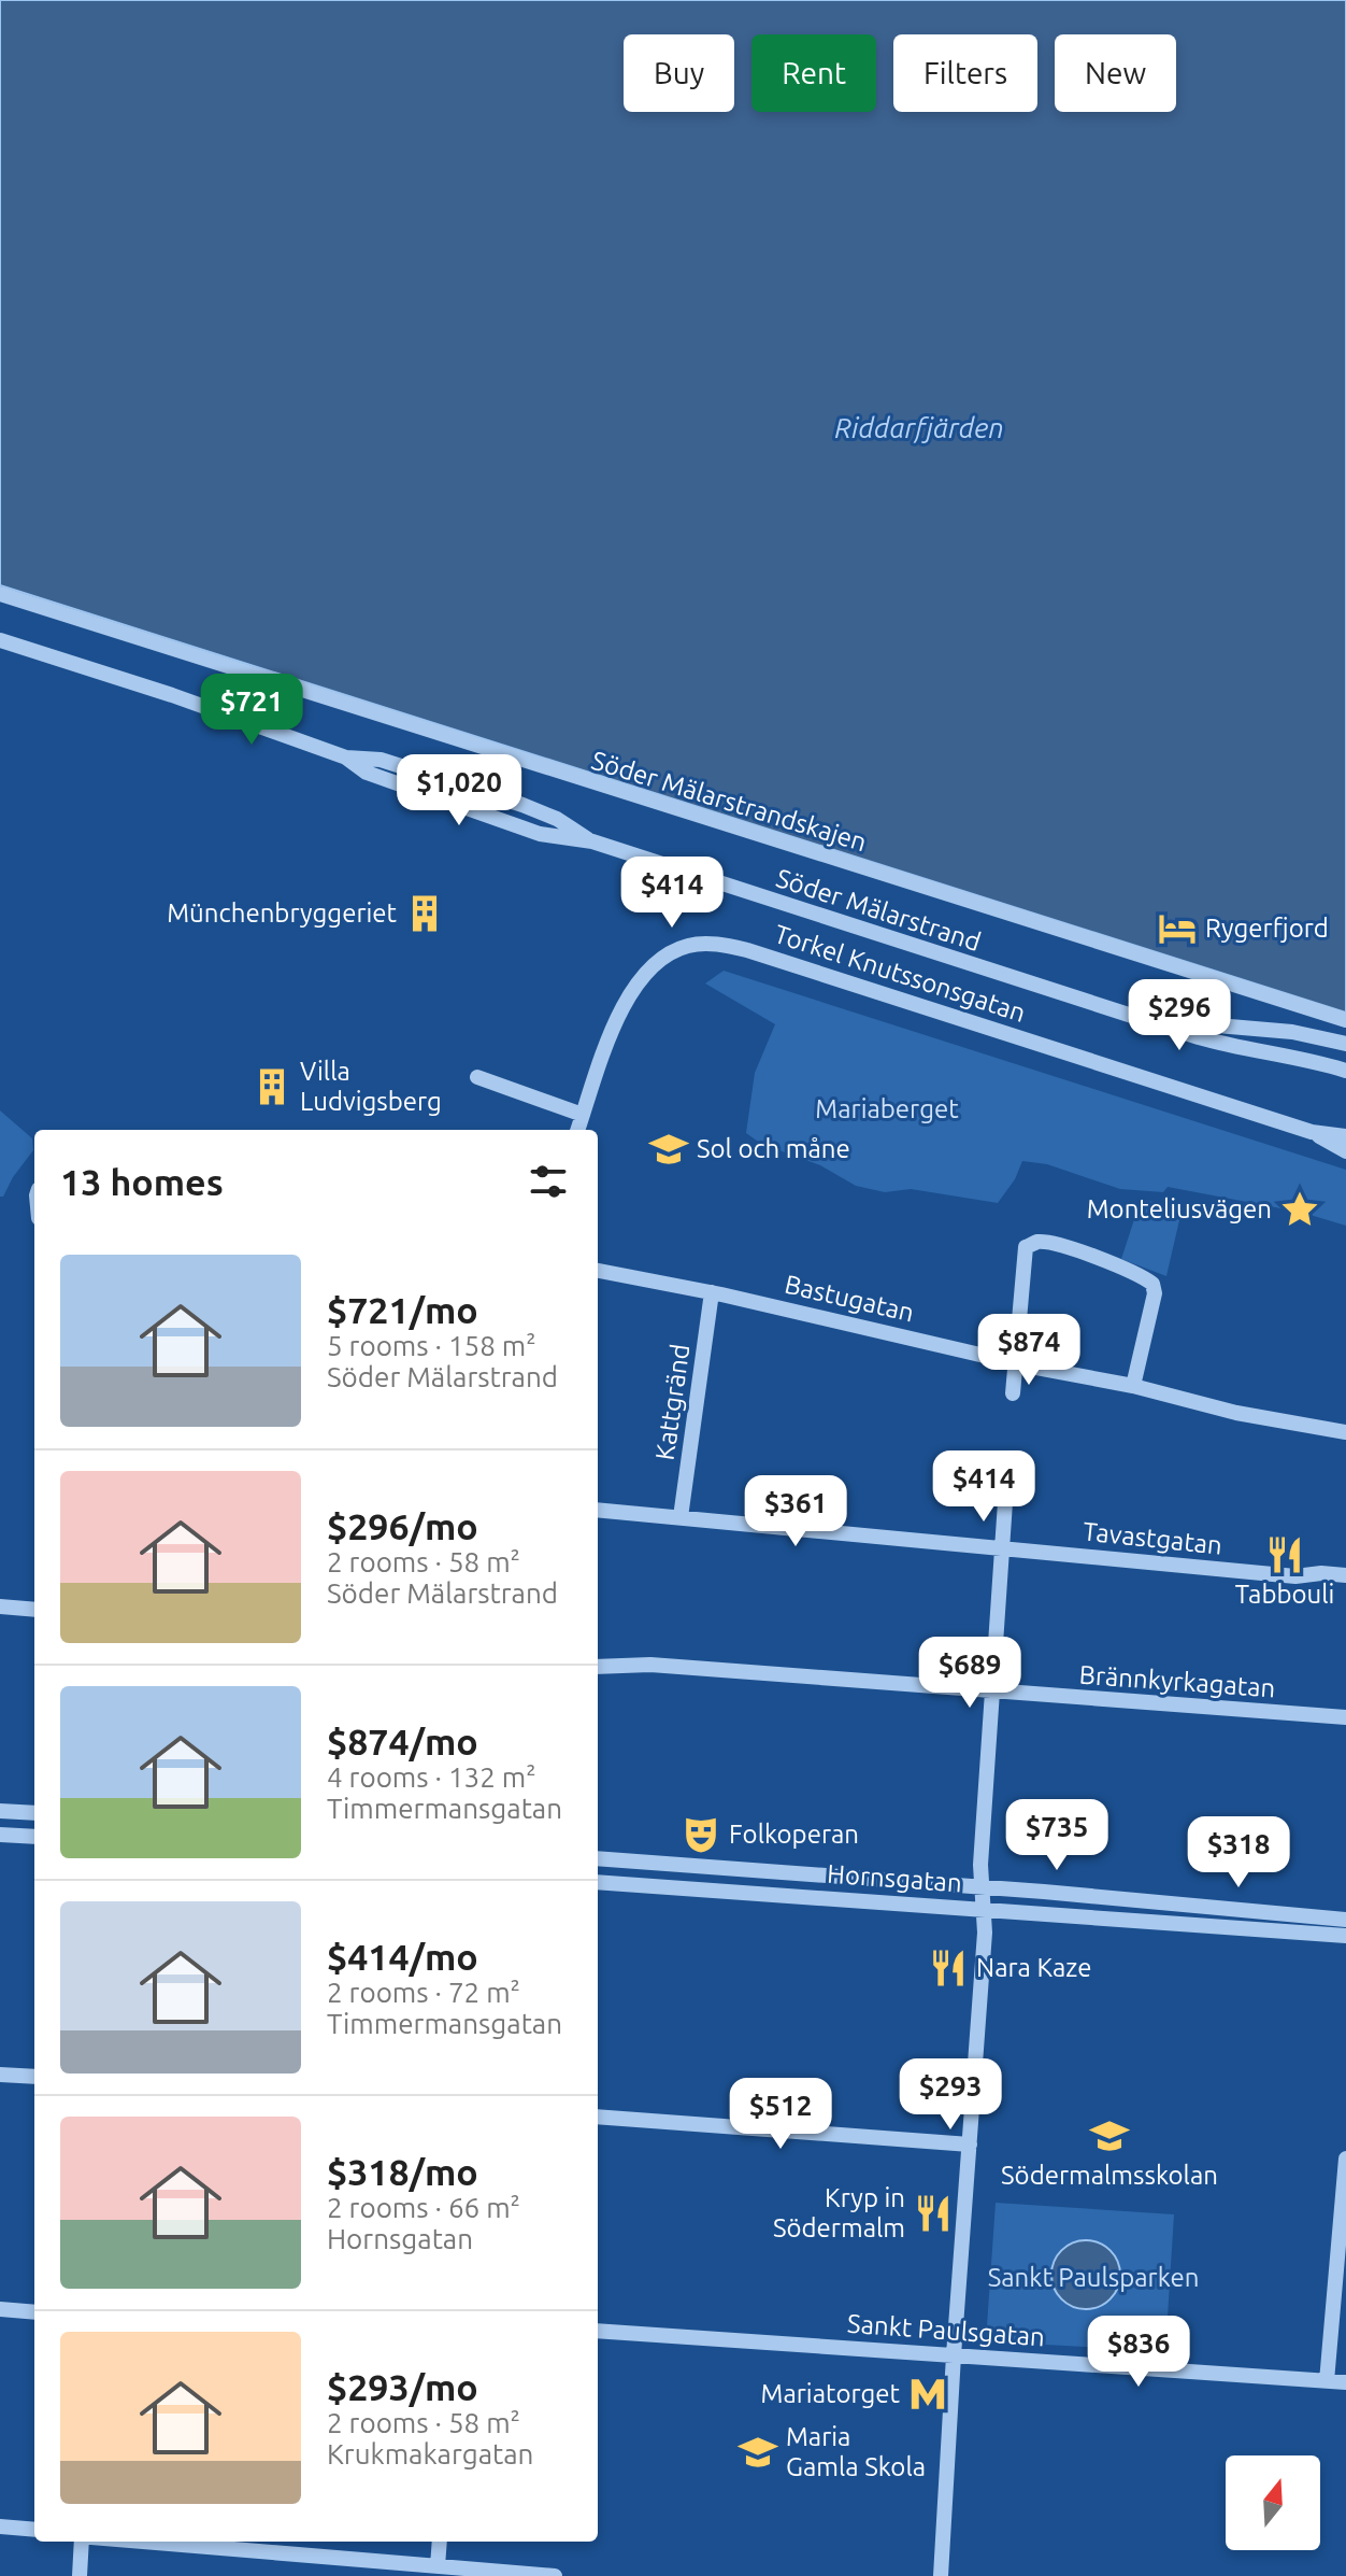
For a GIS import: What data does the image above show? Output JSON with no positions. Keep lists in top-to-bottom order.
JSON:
{
  "streets": {
    "street": [
      "Söder Mälarstrandskajen",
      "Söder Mälarstrand",
      "Torkel Knutssonsgatan",
      "Bastugatan",
      "Kattgränd",
      "Tavastgatan",
      "Brännkyrkagatan",
      "Hornsgatan",
      "Sankt Paulsgatan"
    ]
  },
  "crossings": [
    ["Bastugatan", "Kattgränd"],
    ["Kattgränd", "Tavastgatan"]
  ],
  "water": ["Riddarfjärden"],
  "parks": ["Mariaberget", "Sankt Paulsparken"],
  "places": {
    "building": ["Münchenbryggeriet", "Villa Ludvigsberg"],
    "hotel": ["Rygerfjord"],
    "school or university": ["Sol och måne", "Södermalmsskolan", "Maria Gamla Skola"],
    "place": ["Monteliusvägen"],
    "restaurant": ["Tabbouli", "Nara Kaze", "Kryp in Södermalm"],
    "theatre": ["Folkoperan"],
    "metro station": ["Mariatorget"]
  },
  "north": "top",
  "page": {
    "chip": [
      "Buy",
      "Rent",
      "Filters",
      "New"
    ],
    "price": [
      "$721",
      "$1,020",
      "$414",
      "$296",
      "$874",
      "$414",
      "$361",
      "$689",
      "$735",
      "$318",
      "$293",
      "$512",
      "$836"
    ],
    "heading": "13 homes",
    "list": [
      {
        "name": "$721/mo",
        "note": "5 rooms · 158 m² · Söder Mälarstrand"
      },
      {
        "name": "$296/mo",
        "note": "2 rooms · 58 m² · Söder Mälarstrand"
      },
      {
        "name": "$874/mo",
        "note": "4 rooms · 132 m² · Timmermansgatan"
      },
      {
        "name": "$414/mo",
        "note": "2 rooms · 72 m² · Timmermansgatan"
      },
      {
        "name": "$318/mo",
        "note": "2 rooms · 66 m² · Hornsgatan"
      },
      {
        "name": "$293/mo",
        "note": "2 rooms · 58 m² · Krukmakargatan"
      }
    ]
  }
}
